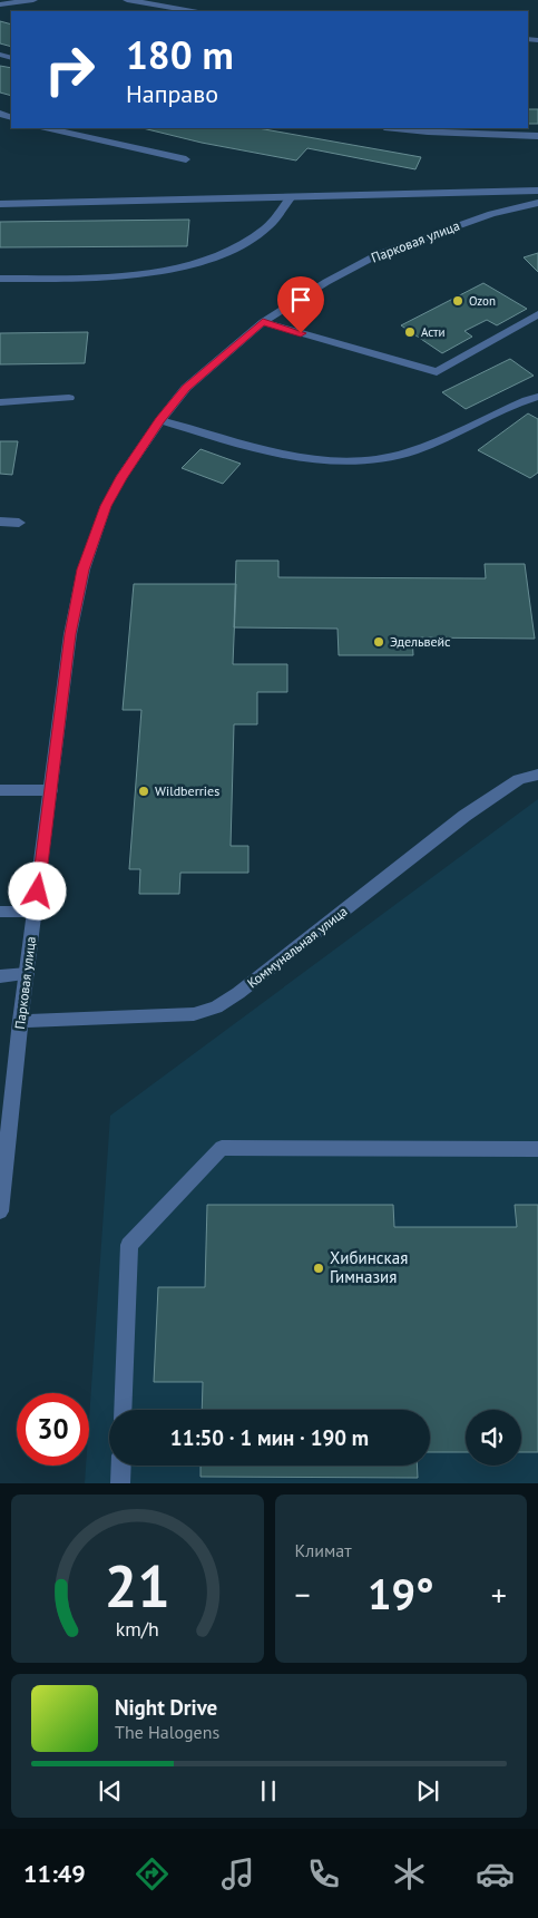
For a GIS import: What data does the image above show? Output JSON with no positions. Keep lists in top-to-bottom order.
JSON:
{
  "streets": {
    "street": ["Парковая улица", "Коммунальная улица"]
  },
  "crossings": [
    ["Парковая улица", "Коммунальная улица"]
  ],
  "places": [
    "Ozon",
    "Асти",
    "Эдельвейс",
    "Wildberries",
    "Хибинская Гимназия"
  ],
  "page": {
    "turn": ["180 m", "Направо"],
    "limit": "30",
    "trip": "11:50 · 1 мин · 190 m",
    "tile": "Климат",
    "heat": ["−", "19°", "+"],
    "song": ["Night Drive", "The Halogens"],
    "tabs": "11:49",
    "gauge": ["21", "km/h"]
  }
}
